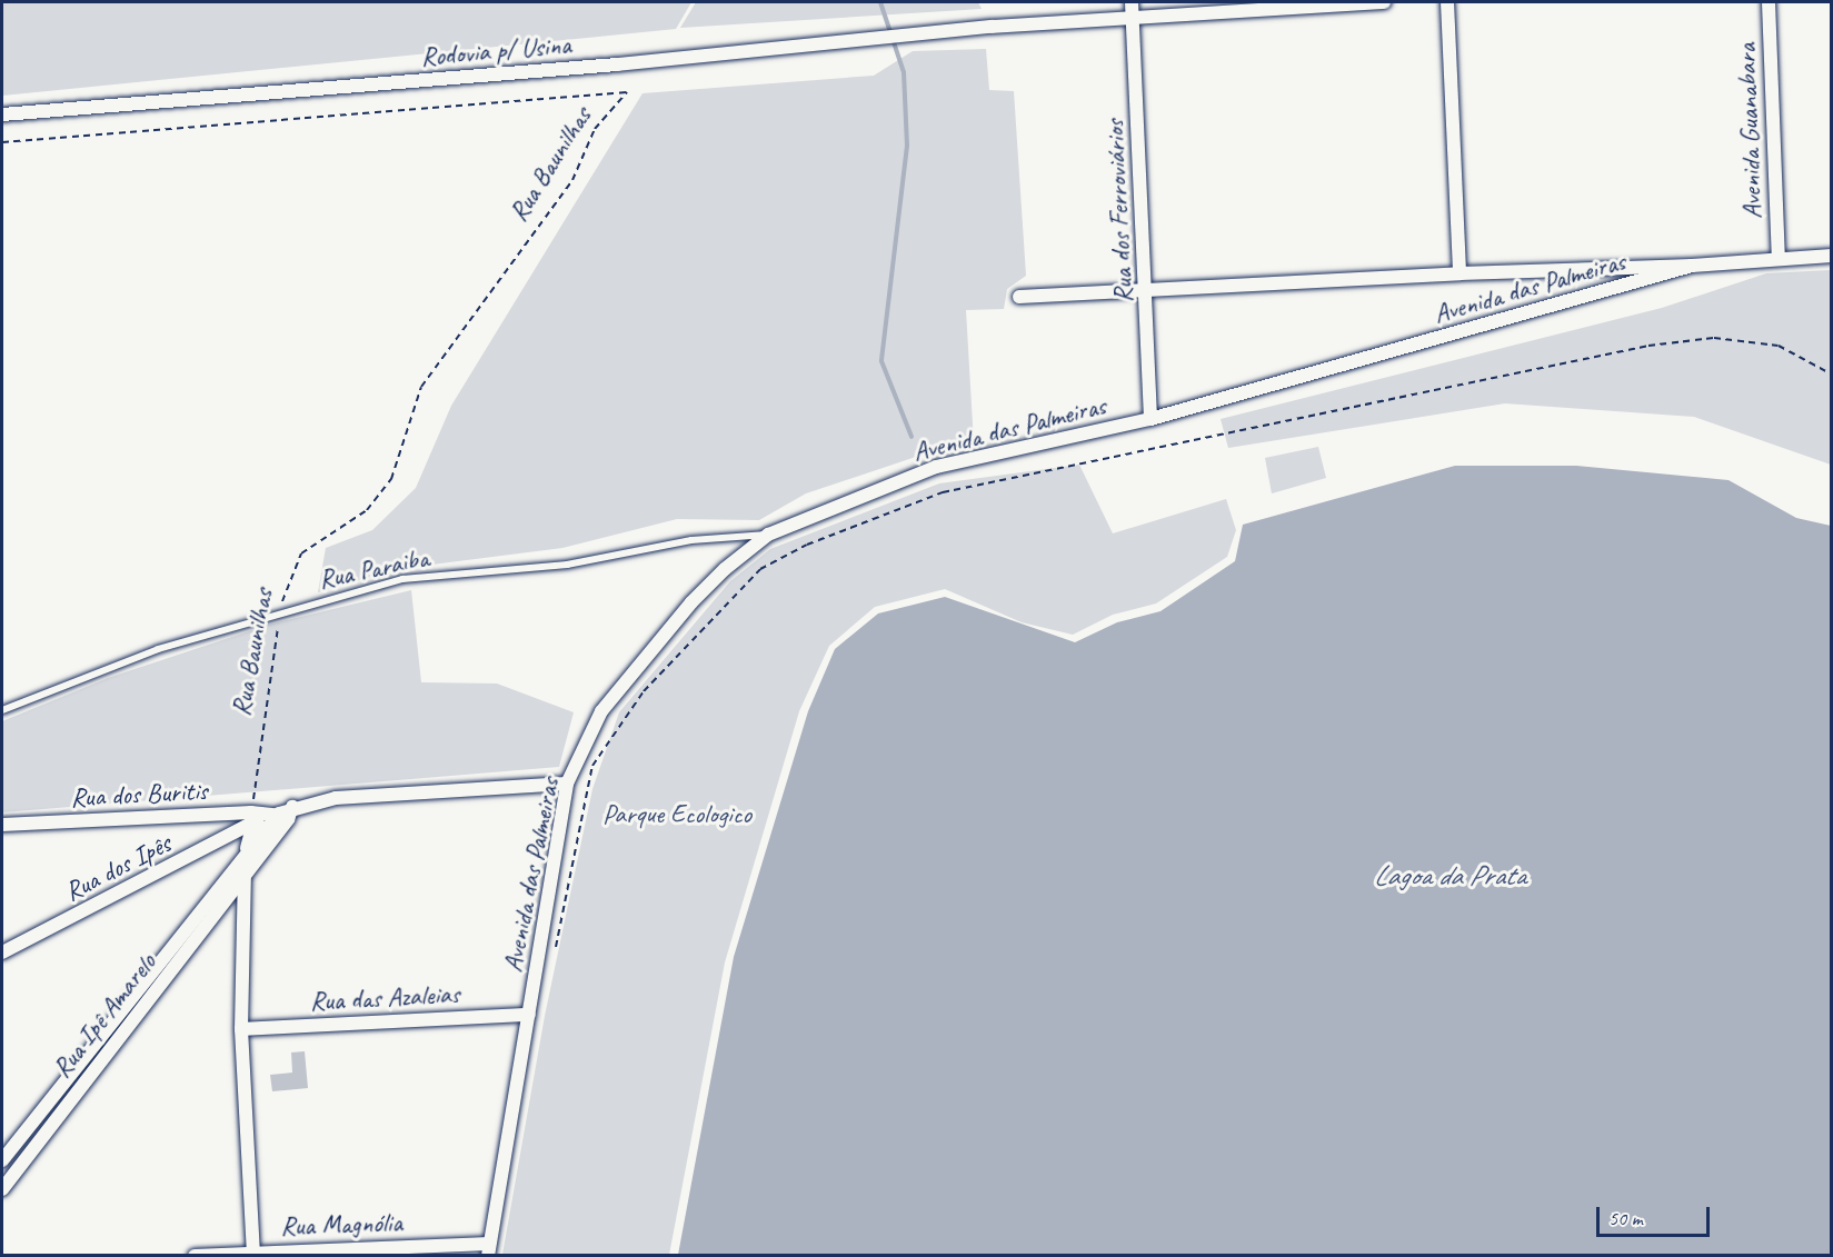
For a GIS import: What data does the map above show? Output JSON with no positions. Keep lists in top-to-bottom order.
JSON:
{
  "streets": {
    "street": [
      "Rodovia p/ Usina",
      "Avenida Guanabara",
      "Rua dos Ferroviários",
      "Avenida das Palmeiras",
      "Rua dos Buritis",
      "Rua dos Ipês",
      "Rua das Azaleias",
      "Rua Ipê Amarelo",
      "Rua Magnólia"
    ],
    "lane": ["Rua Paraiba"],
    "path": ["Rua Baunilhas"]
  },
  "crossings": [
    ["Rodovia p/ Usina", "Rua dos Ferroviários"],
    ["Rua Baunilhas", "Rua Paraiba"],
    ["Rua Baunilhas", "Rua dos Buritis"],
    ["Rua Baunilhas", "Rua dos Ipês"],
    ["Rua dos Ferroviários", "Avenida das Palmeiras"],
    ["Avenida das Palmeiras", "Rua Paraiba"],
    ["Avenida das Palmeiras", "Rua dos Buritis"],
    ["Avenida das Palmeiras", "Rua das Azaleias"],
    ["Avenida das Palmeiras", "Rua Magnólia"],
    ["Rua dos Buritis", "Rua dos Ipês"]
  ],
  "water": ["Lagoa da Prata"],
  "parks": ["Parque Ecologico"],
  "scale_bar": "50 m"
}
